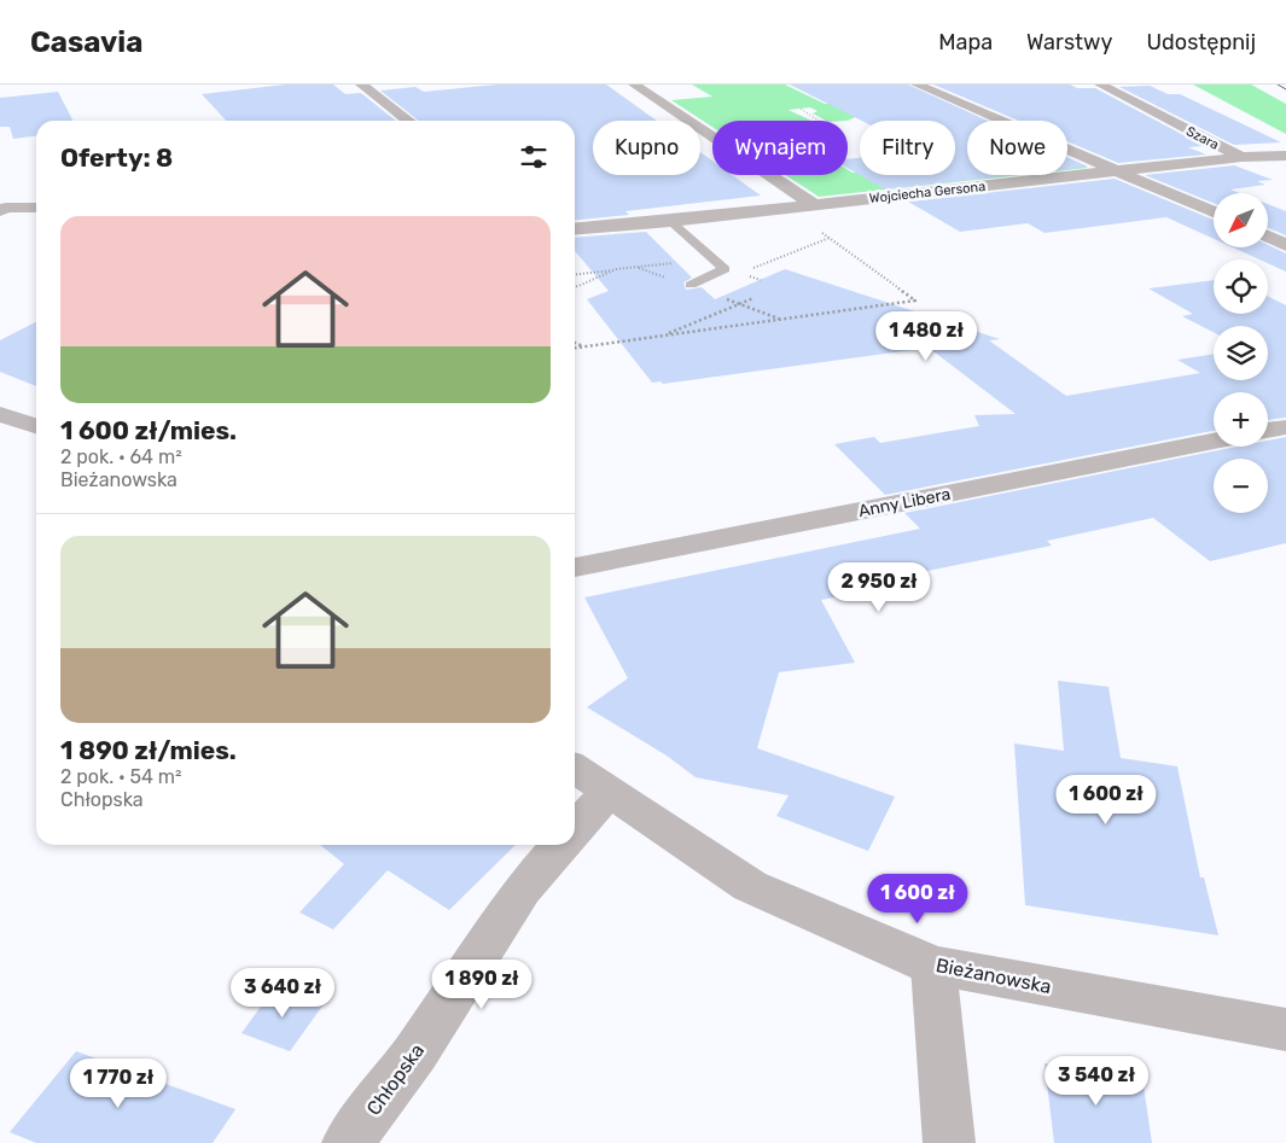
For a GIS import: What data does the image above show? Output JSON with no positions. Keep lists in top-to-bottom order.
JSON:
{
  "streets": {
    "street": [
      "Szara",
      "Wojciecha Gersona",
      "Anny Libera",
      "Bieżanowska",
      "Chłopska"
    ]
  },
  "crossings": [
    ["Szara", "Wojciecha Gersona"],
    ["Bieżanowska", "Chłopska"]
  ],
  "north": "bottom left",
  "page": {
    "header": "Casavia",
    "nav": ["Mapa", "Warstwy", "Udostępnij"],
    "chip": [
      "Kupno",
      "Wynajem",
      "Filtry",
      "Nowe"
    ],
    "heading": "Oferty: 8",
    "map_buttons": ["+", "−"],
    "list": [
      {
        "name": "1 600 zł/mies.",
        "note": "2 pok. · 64 m² · Bieżanowska"
      },
      {
        "name": "1 890 zł/mies.",
        "note": "2 pok. · 54 m² · Chłopska"
      }
    ],
    "price": [
      "1 480 zł",
      "2 950 zł",
      "1 600 zł",
      "1 600 zł",
      "1 890 zł",
      "3 640 zł",
      "3 540 zł",
      "1 770 zł"
    ]
  }
}
